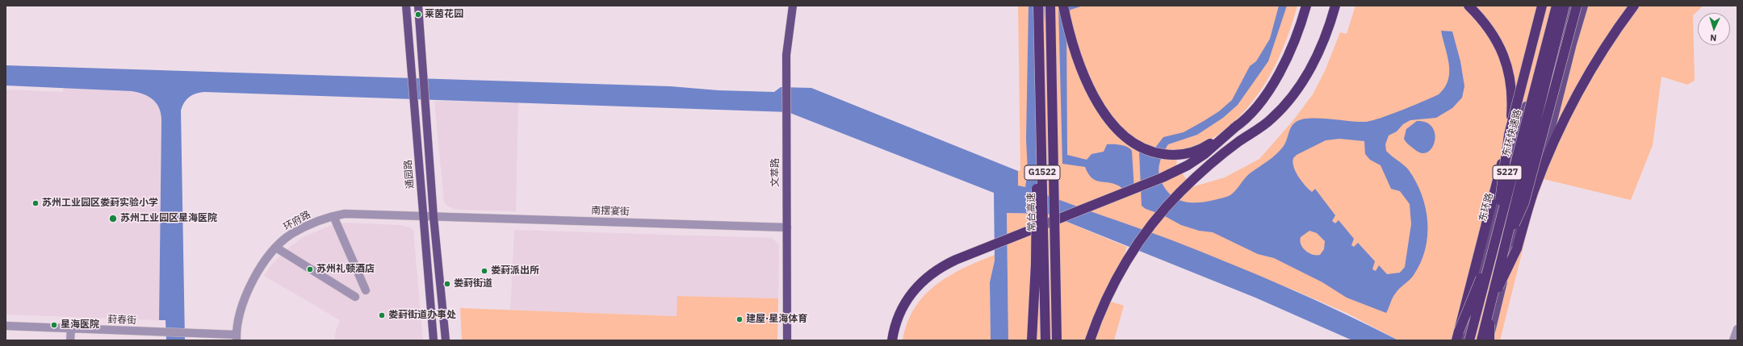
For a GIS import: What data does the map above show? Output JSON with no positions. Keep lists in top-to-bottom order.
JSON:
{
  "streets": {
    "highway": ["东环快速路", "G1522", "常台高速"],
    "main road": [
      "文萃路",
      "S227",
      "通园路",
      "东环路"
    ],
    "street": ["南摆宴街", "环府路", "葑春街"]
  },
  "crossings": [
    ["文萃路", "南摆宴街"],
    ["通园路", "环府路"],
    ["南摆宴街", "环府路"],
    ["环府路", "葑春街"]
  ],
  "places": [
    "莱茵花园",
    "苏州工业园区娄葑实验小学",
    "苏州工业园区星海医院",
    "苏州礼顿酒店",
    "娄葑派出所",
    "娄葑街道",
    "娄葑街道办事处",
    "建屋·星海体育",
    "星海医院"
  ],
  "north": "bottom"
}
